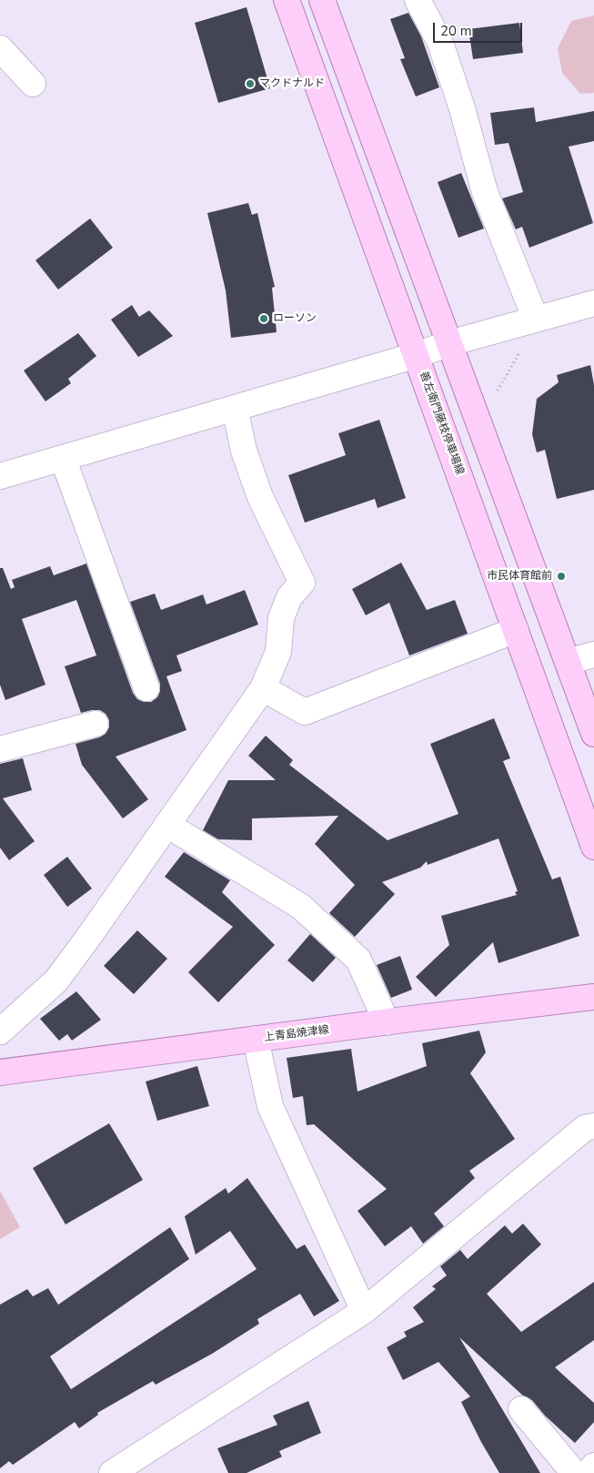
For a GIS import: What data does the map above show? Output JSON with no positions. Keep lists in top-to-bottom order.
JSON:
{
  "streets": {
    "main road": ["善左衛門藤枝停車場線", "上青島焼津線"]
  },
  "places": ["マクドナルド", "ローソン", "市民体育館前"],
  "scale_bar": "20 m"
}
